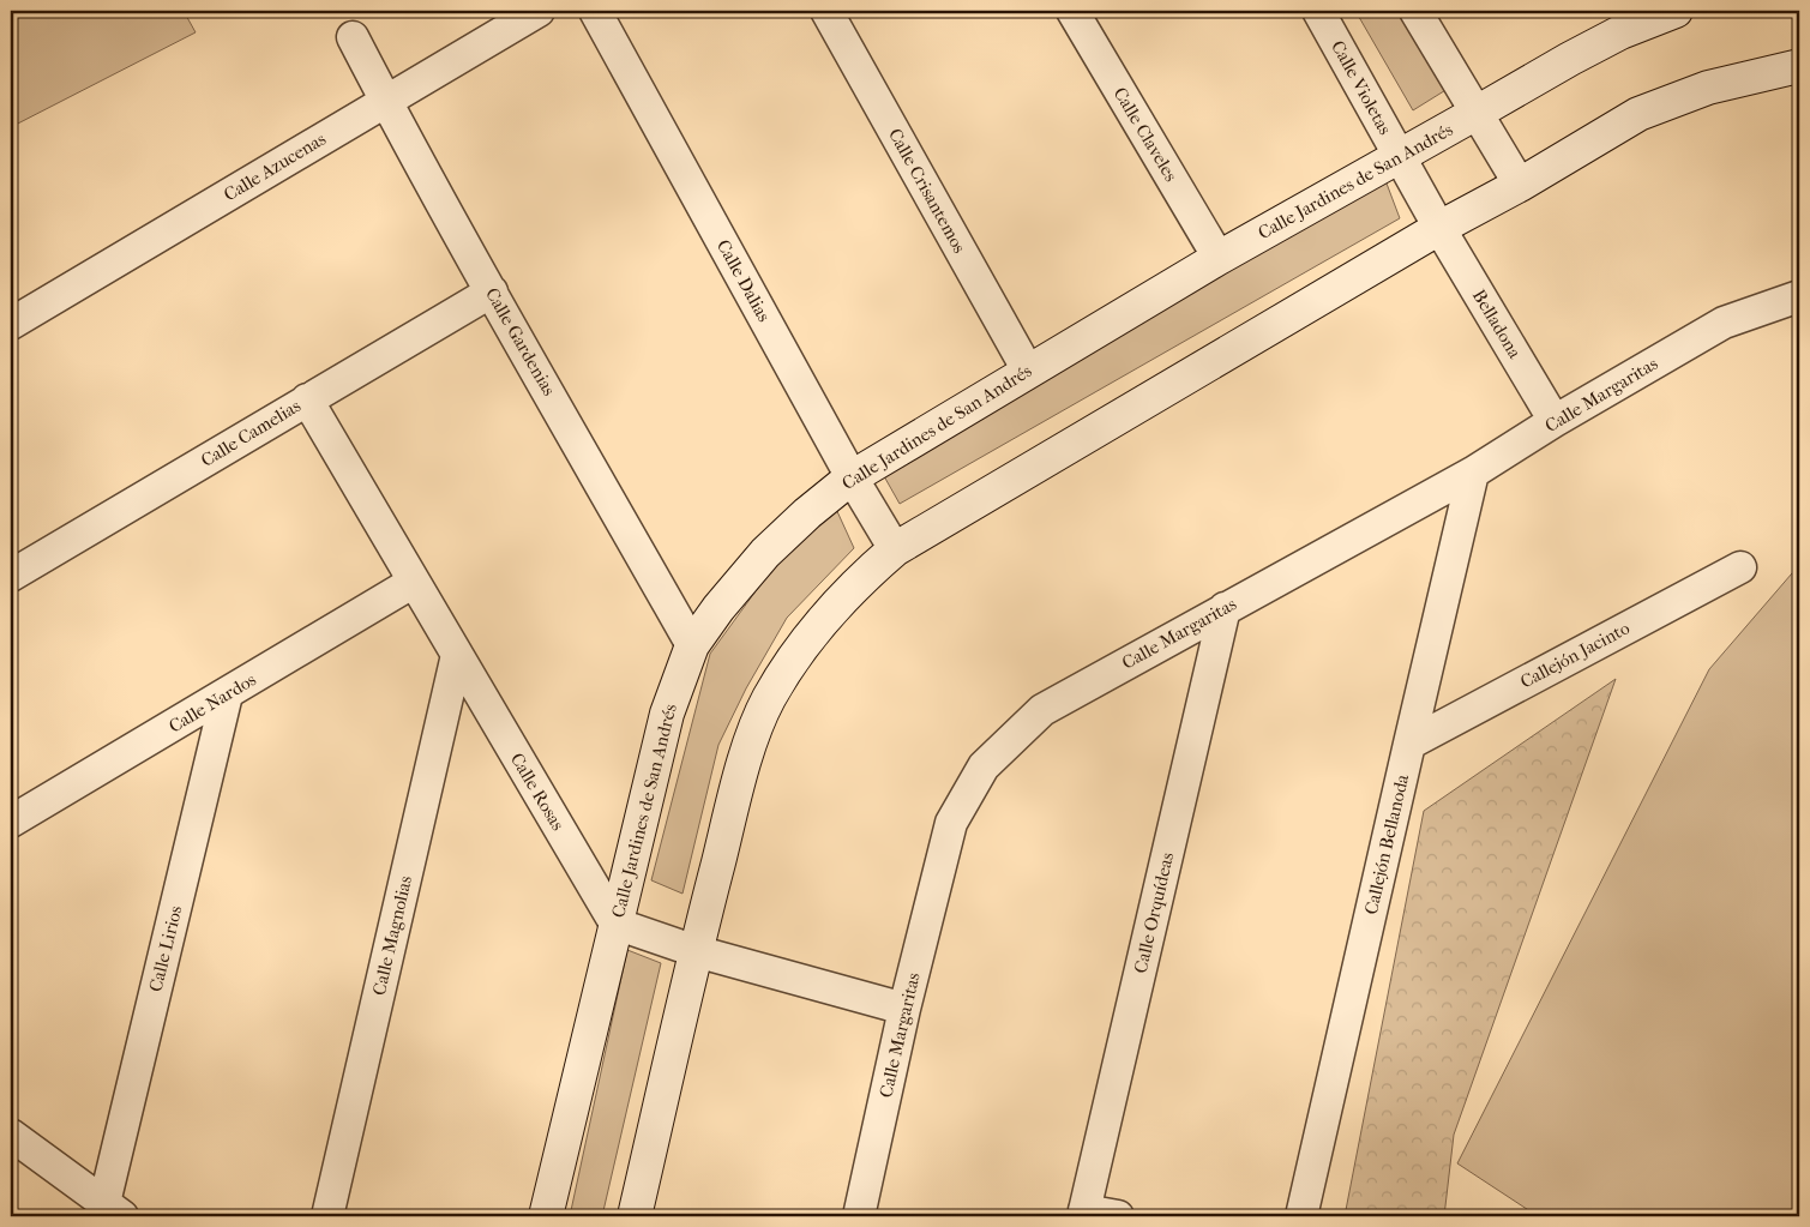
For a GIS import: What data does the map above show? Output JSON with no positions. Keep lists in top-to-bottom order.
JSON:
{
  "streets": {
    "street": [
      "Calle Violetas",
      "Calle Claveles",
      "Calle Azucenas",
      "Calle Jardines de San Andrés",
      "Calle Crisantemos",
      "Calle Dalias",
      "Belladona",
      "Calle Gardenias",
      "Calle Margaritas",
      "Calle Camelias",
      "Callejón Jacinto",
      "Calle Nardos",
      "Calle Rosas",
      "Callejón Bellanoda",
      "Calle Orquídeas",
      "Calle Magnolias",
      "Calle Lirios"
    ]
  },
  "crossings": [
    ["Calle Violetas", "Calle Jardines de San Andrés"],
    ["Calle Violetas", "Belladona"],
    ["Calle Claveles", "Calle Jardines de San Andrés"],
    ["Calle Azucenas", "Calle Gardenias"],
    ["Calle Jardines de San Andrés", "Calle Crisantemos"],
    ["Calle Jardines de San Andrés", "Calle Dalias"],
    ["Calle Jardines de San Andrés", "Calle Gardenias"],
    ["Calle Jardines de San Andrés", "Calle Rosas"],
    ["Belladona", "Calle Margaritas"],
    ["Calle Gardenias", "Calle Camelias"],
    ["Calle Margaritas", "Callejón Bellanoda"],
    ["Calle Margaritas", "Calle Orquídeas"],
    ["Calle Camelias", "Calle Rosas"],
    ["Callejón Jacinto", "Callejón Bellanoda"],
    ["Calle Nardos", "Calle Rosas"],
    ["Calle Nardos", "Calle Lirios"],
    ["Calle Rosas", "Calle Magnolias"]
  ]
}
